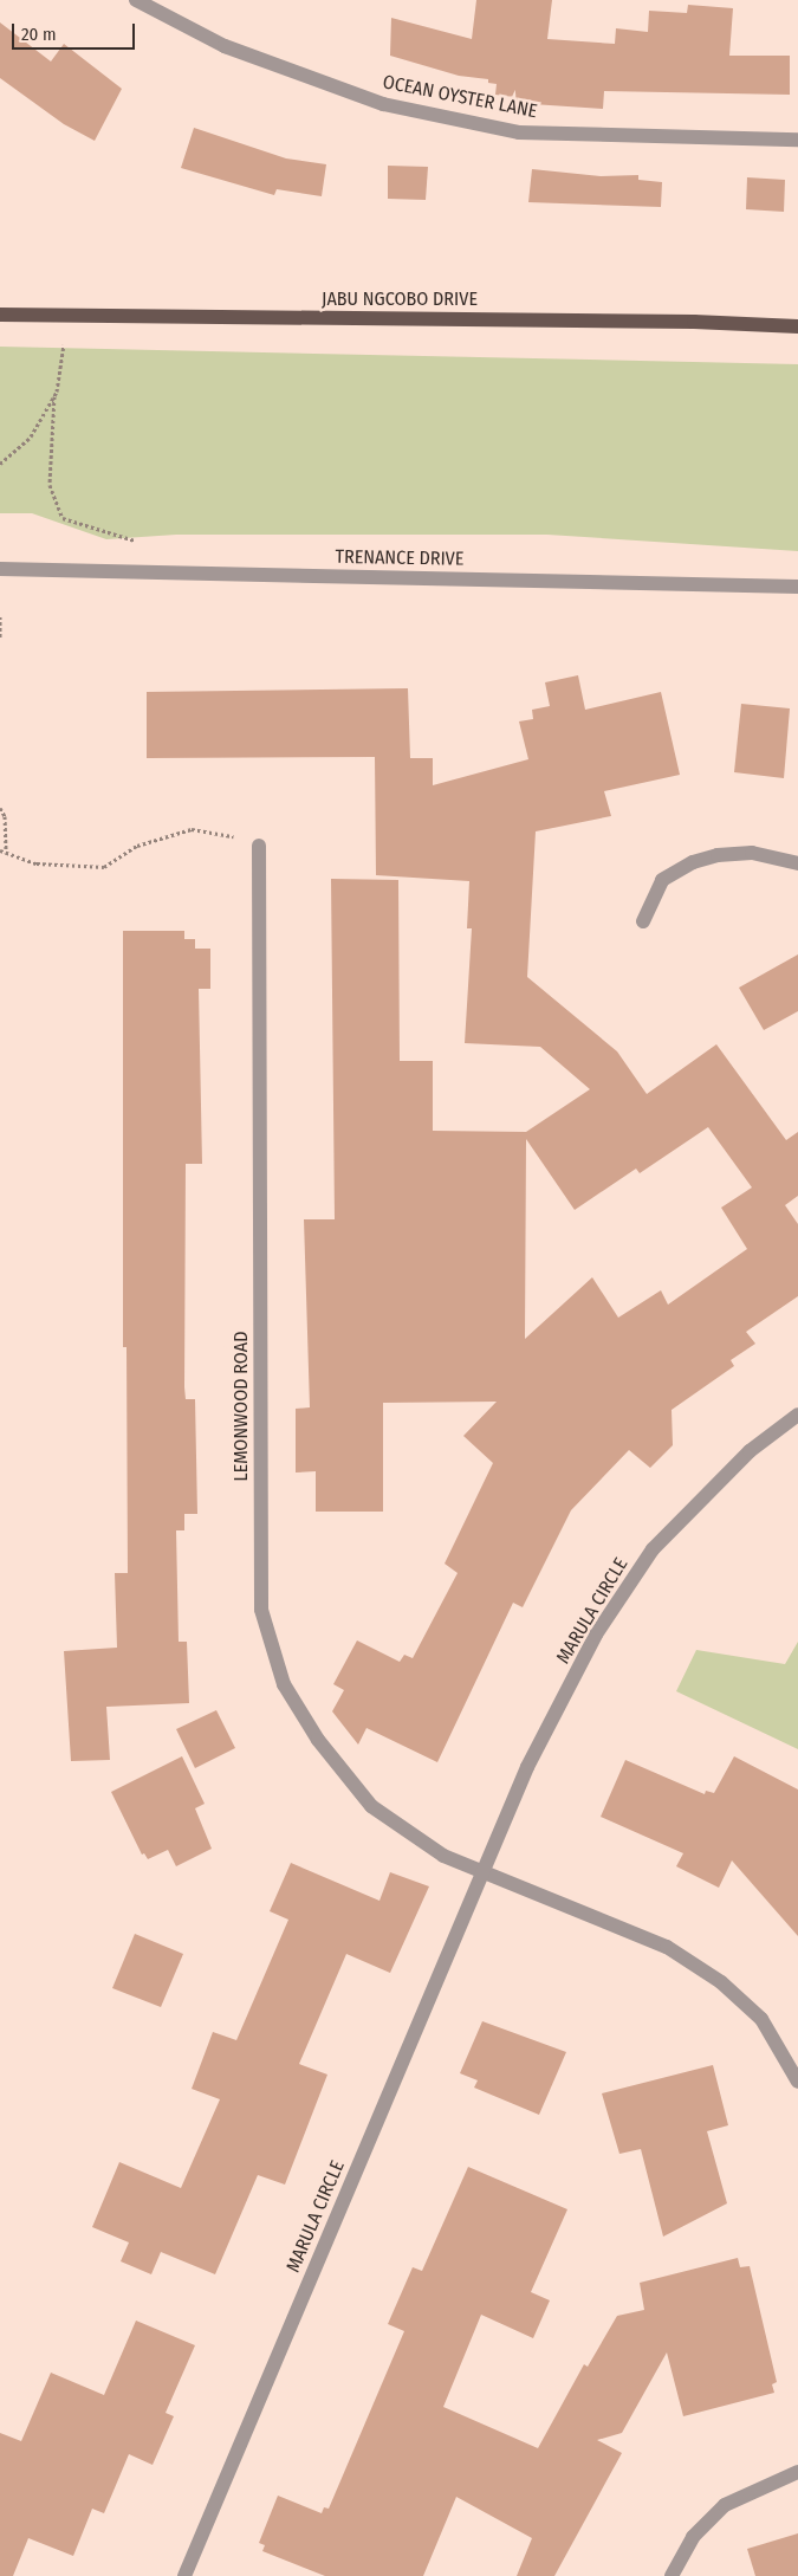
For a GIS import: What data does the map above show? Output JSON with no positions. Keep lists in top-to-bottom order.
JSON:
{
  "streets": {
    "main road": ["JABU NGCOBO DRIVE"],
    "street": [
      "OCEAN OYSTER LANE",
      "TRENANCE DRIVE",
      "LEMONWOOD ROAD",
      "MARULA CIRCLE"
    ]
  },
  "crossings": [
    ["LEMONWOOD ROAD", "MARULA CIRCLE"]
  ],
  "scale_bar": "20 m"
}
